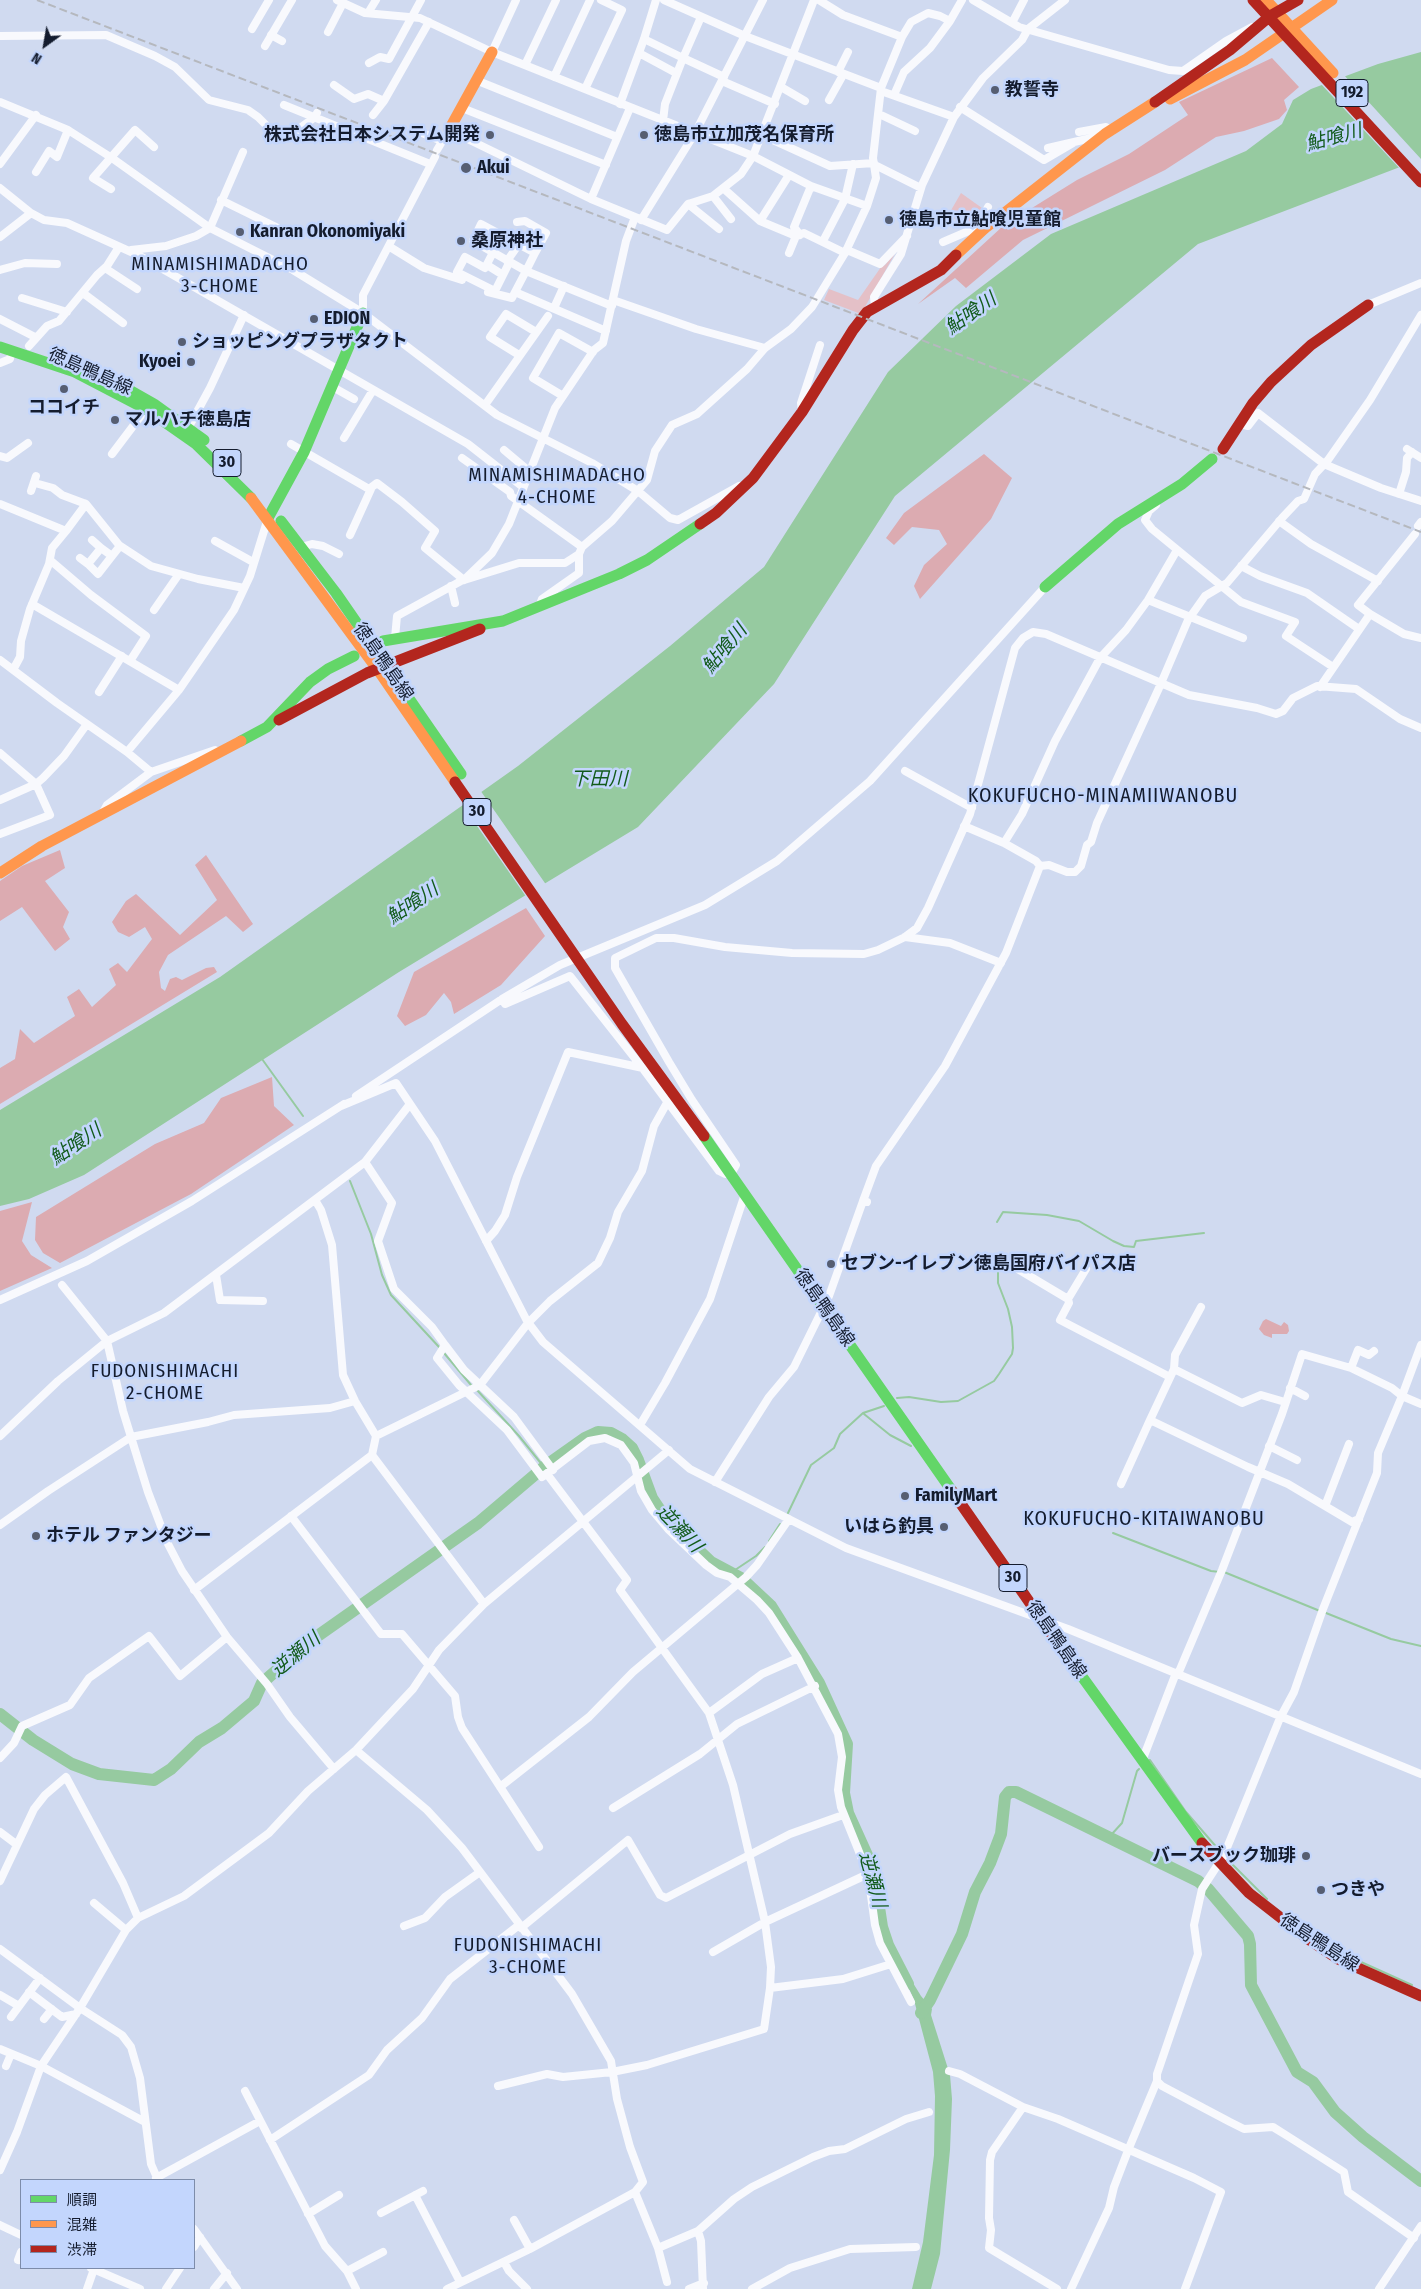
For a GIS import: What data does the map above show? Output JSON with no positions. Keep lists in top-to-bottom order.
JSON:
{
  "streets": {
    "main road": ["192", "徳島鴨島線", "30"]
  },
  "districts": [
    "MINAMISHIMADACHO 3-CHOME",
    "MINAMISHIMADACHO 4-CHOME",
    "KOKUFUCHO-MINAMIIWANOBU",
    "FUDONISHIMACHI 2-CHOME",
    "KOKUFUCHO-KITAIWANOBU",
    "FUDONISHIMACHI 3-CHOME"
  ],
  "water": ["鮎喰川", "下田川", "逆瀬川"],
  "places": [
    "教誓寺",
    "株式会社日本システム開発",
    "徳島市立加茂名保育所",
    "Akui",
    "徳島市立鮎喰児童館",
    "Kanran Okonomiyaki",
    "桑原神社",
    "EDION",
    "ショッピングプラザタクト",
    "Kyoei",
    "ココイチ",
    "マルハチ徳島店",
    "セブン-イレブン徳島国府バイパス店",
    "FamilyMart",
    "いはら釣具",
    "ホテル ファンタジー",
    "バースブック珈琲",
    "つきや"
  ],
  "legend": ["順調", "混雑", "渋滞"],
  "north": "bottom left"
}
